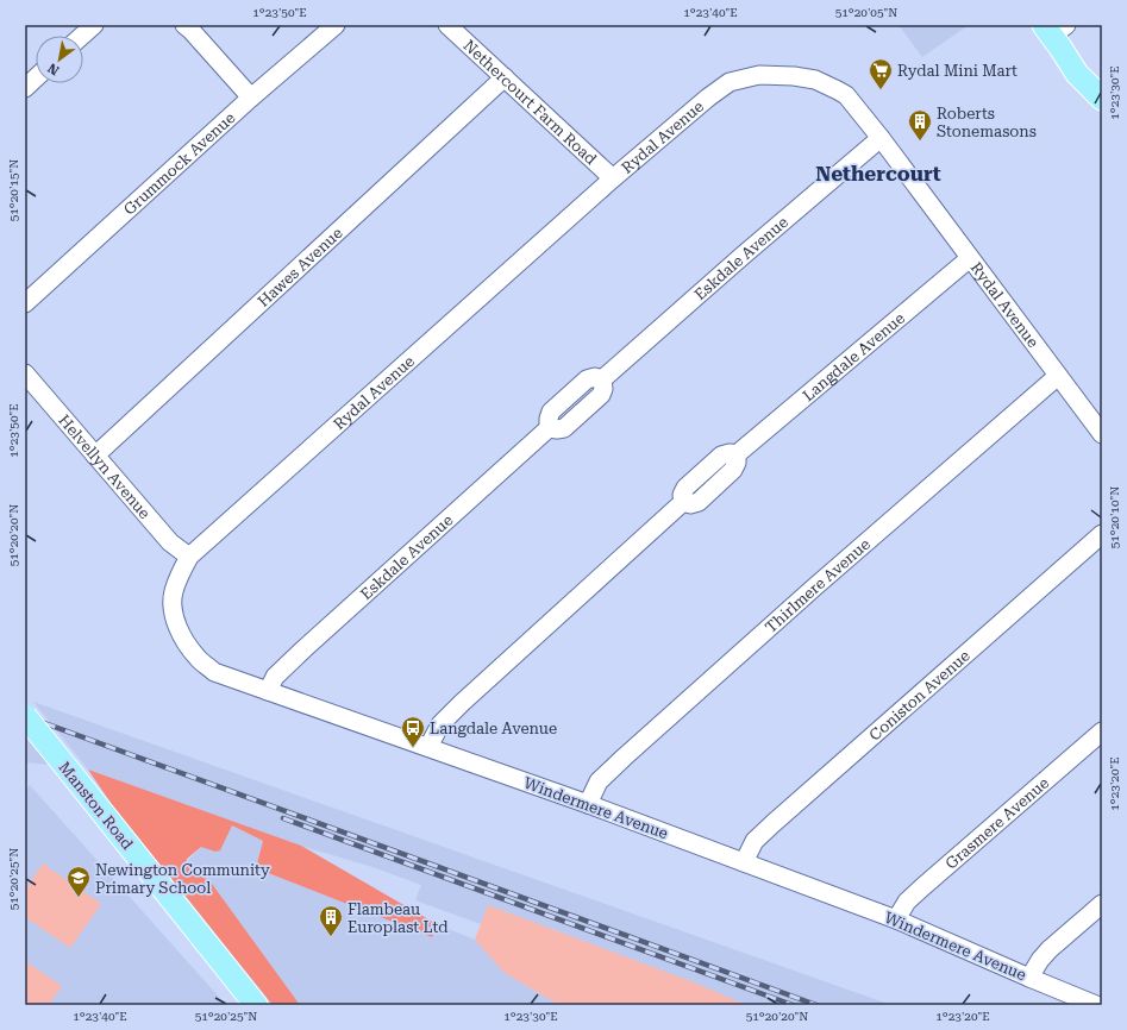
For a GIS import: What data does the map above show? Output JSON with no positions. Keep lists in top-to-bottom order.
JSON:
{
  "streets": {
    "main road": ["Manston Road"],
    "street": [
      "Nethercourt Farm Road",
      "Rydal Avenue",
      "Grummock Avenue",
      "Eskdale Avenue",
      "Hawes Avenue",
      "Langdale Avenue",
      "Helvellyn Avenue",
      "Thirlmere Avenue",
      "Coniston Avenue",
      "Windermere Avenue",
      "Grasmere Avenue"
    ]
  },
  "crossings": [
    ["Nethercourt Farm Road", "Rydal Avenue"],
    ["Nethercourt Farm Road", "Hawes Avenue"],
    ["Rydal Avenue", "Eskdale Avenue"],
    ["Rydal Avenue", "Langdale Avenue"],
    ["Rydal Avenue", "Helvellyn Avenue"],
    ["Rydal Avenue", "Thirlmere Avenue"],
    ["Rydal Avenue", "Windermere Avenue"],
    ["Eskdale Avenue", "Windermere Avenue"],
    ["Hawes Avenue", "Helvellyn Avenue"],
    ["Langdale Avenue", "Windermere Avenue"],
    ["Helvellyn Avenue", "Windermere Avenue"],
    ["Thirlmere Avenue", "Windermere Avenue"],
    ["Coniston Avenue", "Windermere Avenue"],
    ["Windermere Avenue", "Grasmere Avenue"]
  ],
  "districts": ["Nethercourt"],
  "places": {
    "supermarket": ["Rydal Mini Mart"],
    "building": ["Roberts Stonemasons", "Flambeau Europlast Ltd"],
    "bus stop": ["Langdale Avenue"],
    "school or university": ["Newington Community Primary School"]
  },
  "north": "bottom left",
  "coordinates": [
    "1°23'50\"E",
    "1°23'40\"E",
    "51°20'05\"N",
    "1°23'30\"E",
    "51°20'15\"N",
    "51°20'10\"N",
    "51°20'20\"N",
    "1°23'20\"E",
    "51°20'25\"N"
  ]
}
